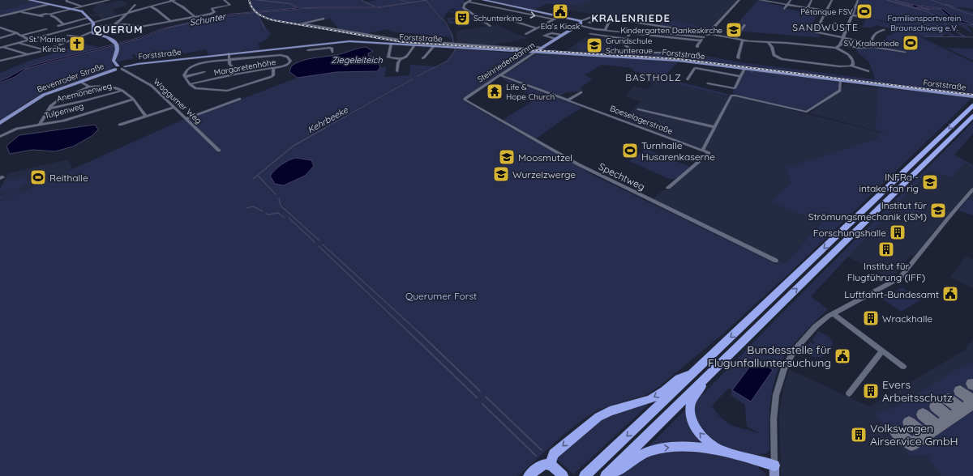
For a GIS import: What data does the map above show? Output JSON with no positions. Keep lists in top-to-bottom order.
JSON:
{
  "streets": {
    "main road": ["Forststraße", "Steinriedendamm", "Bevenroder Straße"],
    "street": [
      "Margaretenhöhe",
      "Anemonenweg",
      "Waggumer Weg",
      "Tulpenweg",
      "Boeselagerstraße",
      "Spechtweg"
    ]
  },
  "crossings": [
    ["Forststraße", "Steinriedendamm"],
    ["Forststraße", "Bevenroder Straße"],
    ["Forststraße", "Waggumer Weg"],
    ["Steinriedendamm", "Boeselagerstraße"],
    ["Steinriedendamm", "Spechtweg"],
    ["Bevenroder Straße", "Waggumer Weg"]
  ],
  "districts": [
    "KRALENRIEDE",
    "SANDWÜSTE",
    "QUERUM",
    "BASTHOLZ"
  ],
  "water": ["Schunter", "Ziegeleiteich", "Kehrbeeke"],
  "parks": ["Familiensportverein Braunschweig e.V.", "Querumer Forst"],
  "places": {
    "public building": ["Ela‘s Kiosk", "Luftfahrt-Bundesamt", "Bundesstelle für Flugunfalluntersuchung"],
    "sports": [
      "Pétanque FSV",
      "SV Kralenriede",
      "Turnhalle Husarenkaserne",
      "Reithalle"
    ],
    "theatre": ["Schunterkino"],
    "school or university": [
      "Kindergarten Dankeskirche",
      "Grundschule Schunteraue",
      "Moosmutzel",
      "Wurzelzwerge",
      "INFRa - intake fan rig",
      "Institut für Strömungsmechanik (ISM)"
    ],
    "church": ["St. Marien Kirche"],
    "temple": ["Life & Hope Church"],
    "building": [
      "Forschungshalle",
      "Institut für Flugführung (IFF)",
      "Wrackhalle",
      "Evers Arbeitsschutz",
      "Volkswagen Airservice GmbH"
    ]
  }
}
